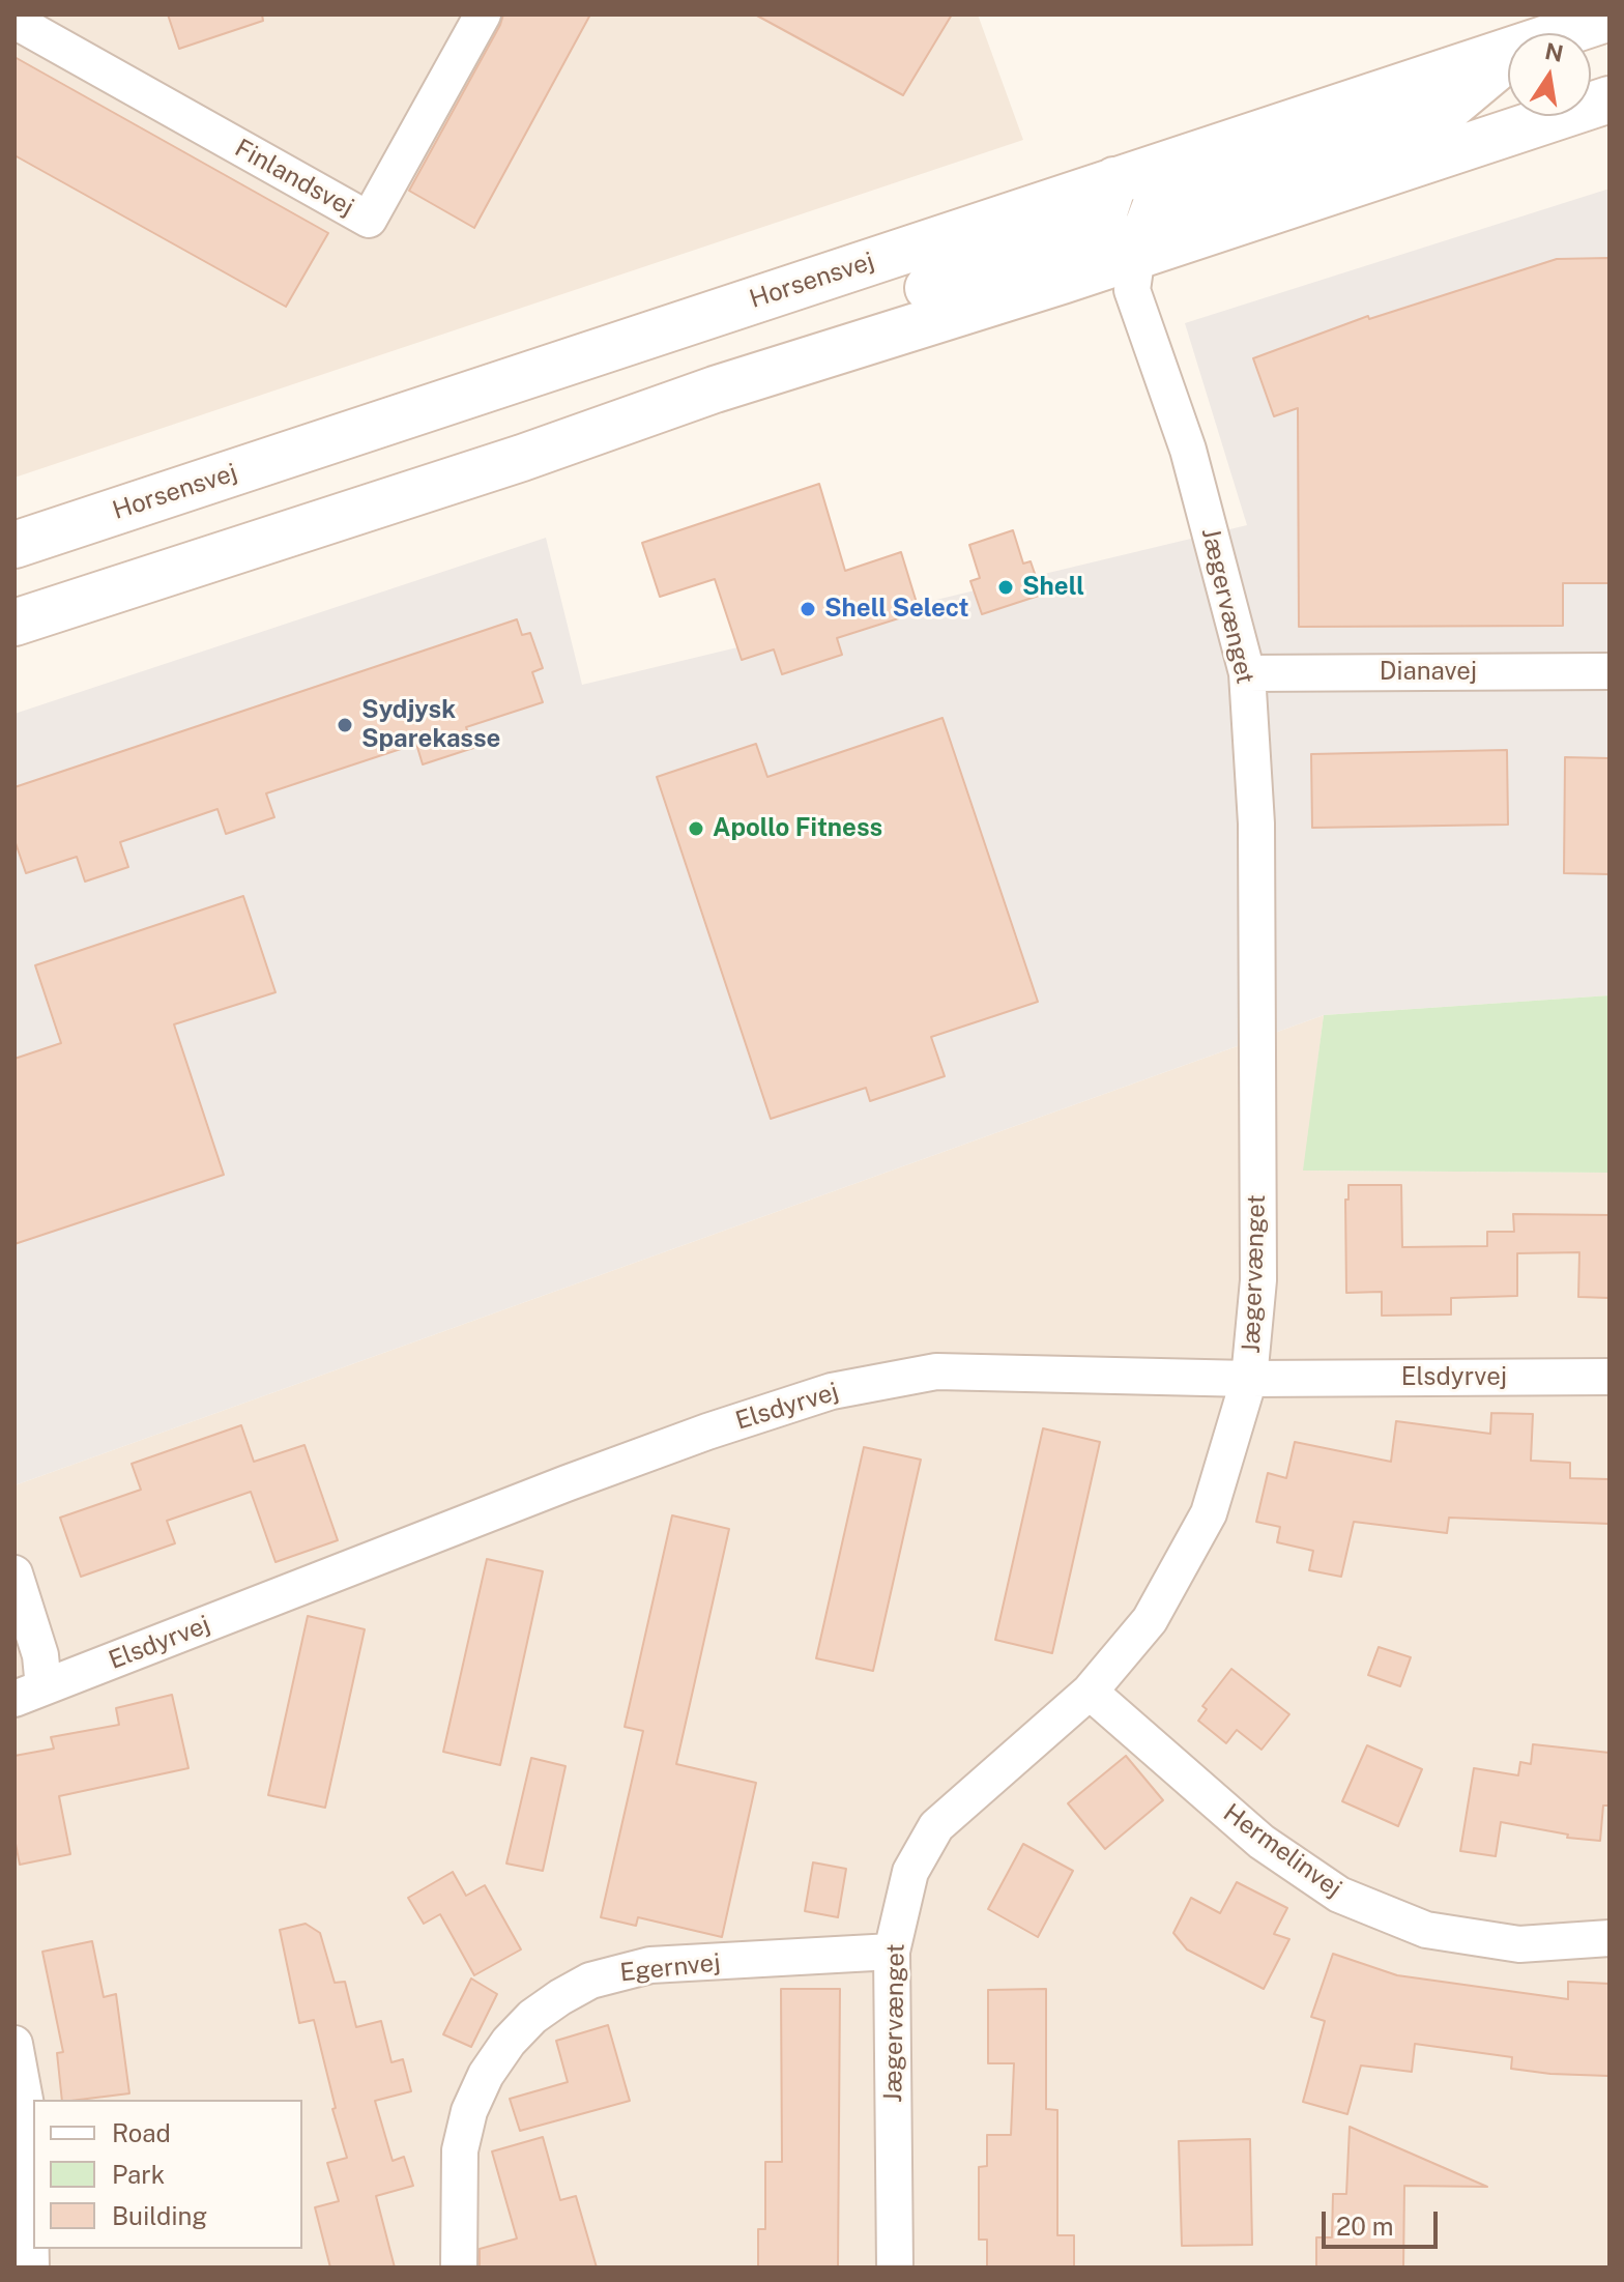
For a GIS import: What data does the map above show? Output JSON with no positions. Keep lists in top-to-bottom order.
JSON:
{
  "streets": {
    "main road": ["Horsensvej"],
    "street": [
      "Finlandsvej",
      "Jægervænget",
      "Dianavej",
      "Elsdyrvej",
      "Hermelinvej",
      "Egernvej"
    ]
  },
  "crossings": [
    ["Horsensvej", "Jægervænget"],
    ["Jægervænget", "Dianavej"],
    ["Jægervænget", "Elsdyrvej"],
    ["Jægervænget", "Hermelinvej"],
    ["Jægervænget", "Egernvej"]
  ],
  "places": [
    "Shell",
    "Shell Select",
    "Sydjysk Sparekasse",
    "Apollo Fitness"
  ],
  "legend": ["Road", "Park", "Building"],
  "scale_bar": "20 m",
  "north": "top"
}
